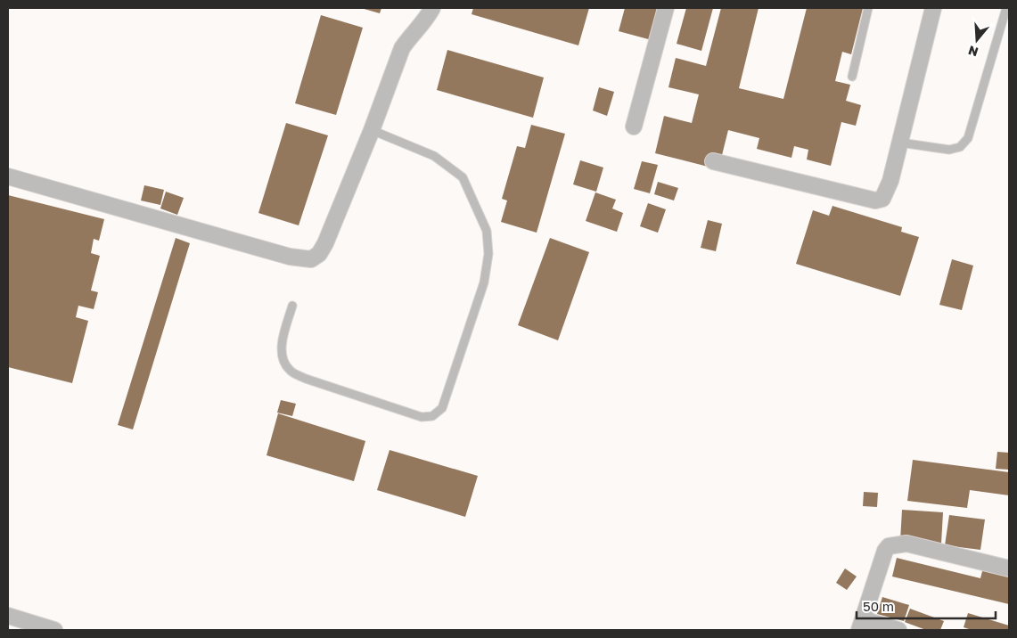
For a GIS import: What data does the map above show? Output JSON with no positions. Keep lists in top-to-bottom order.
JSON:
{
  "scale_bar": "50 m",
  "north": "bottom"
}
